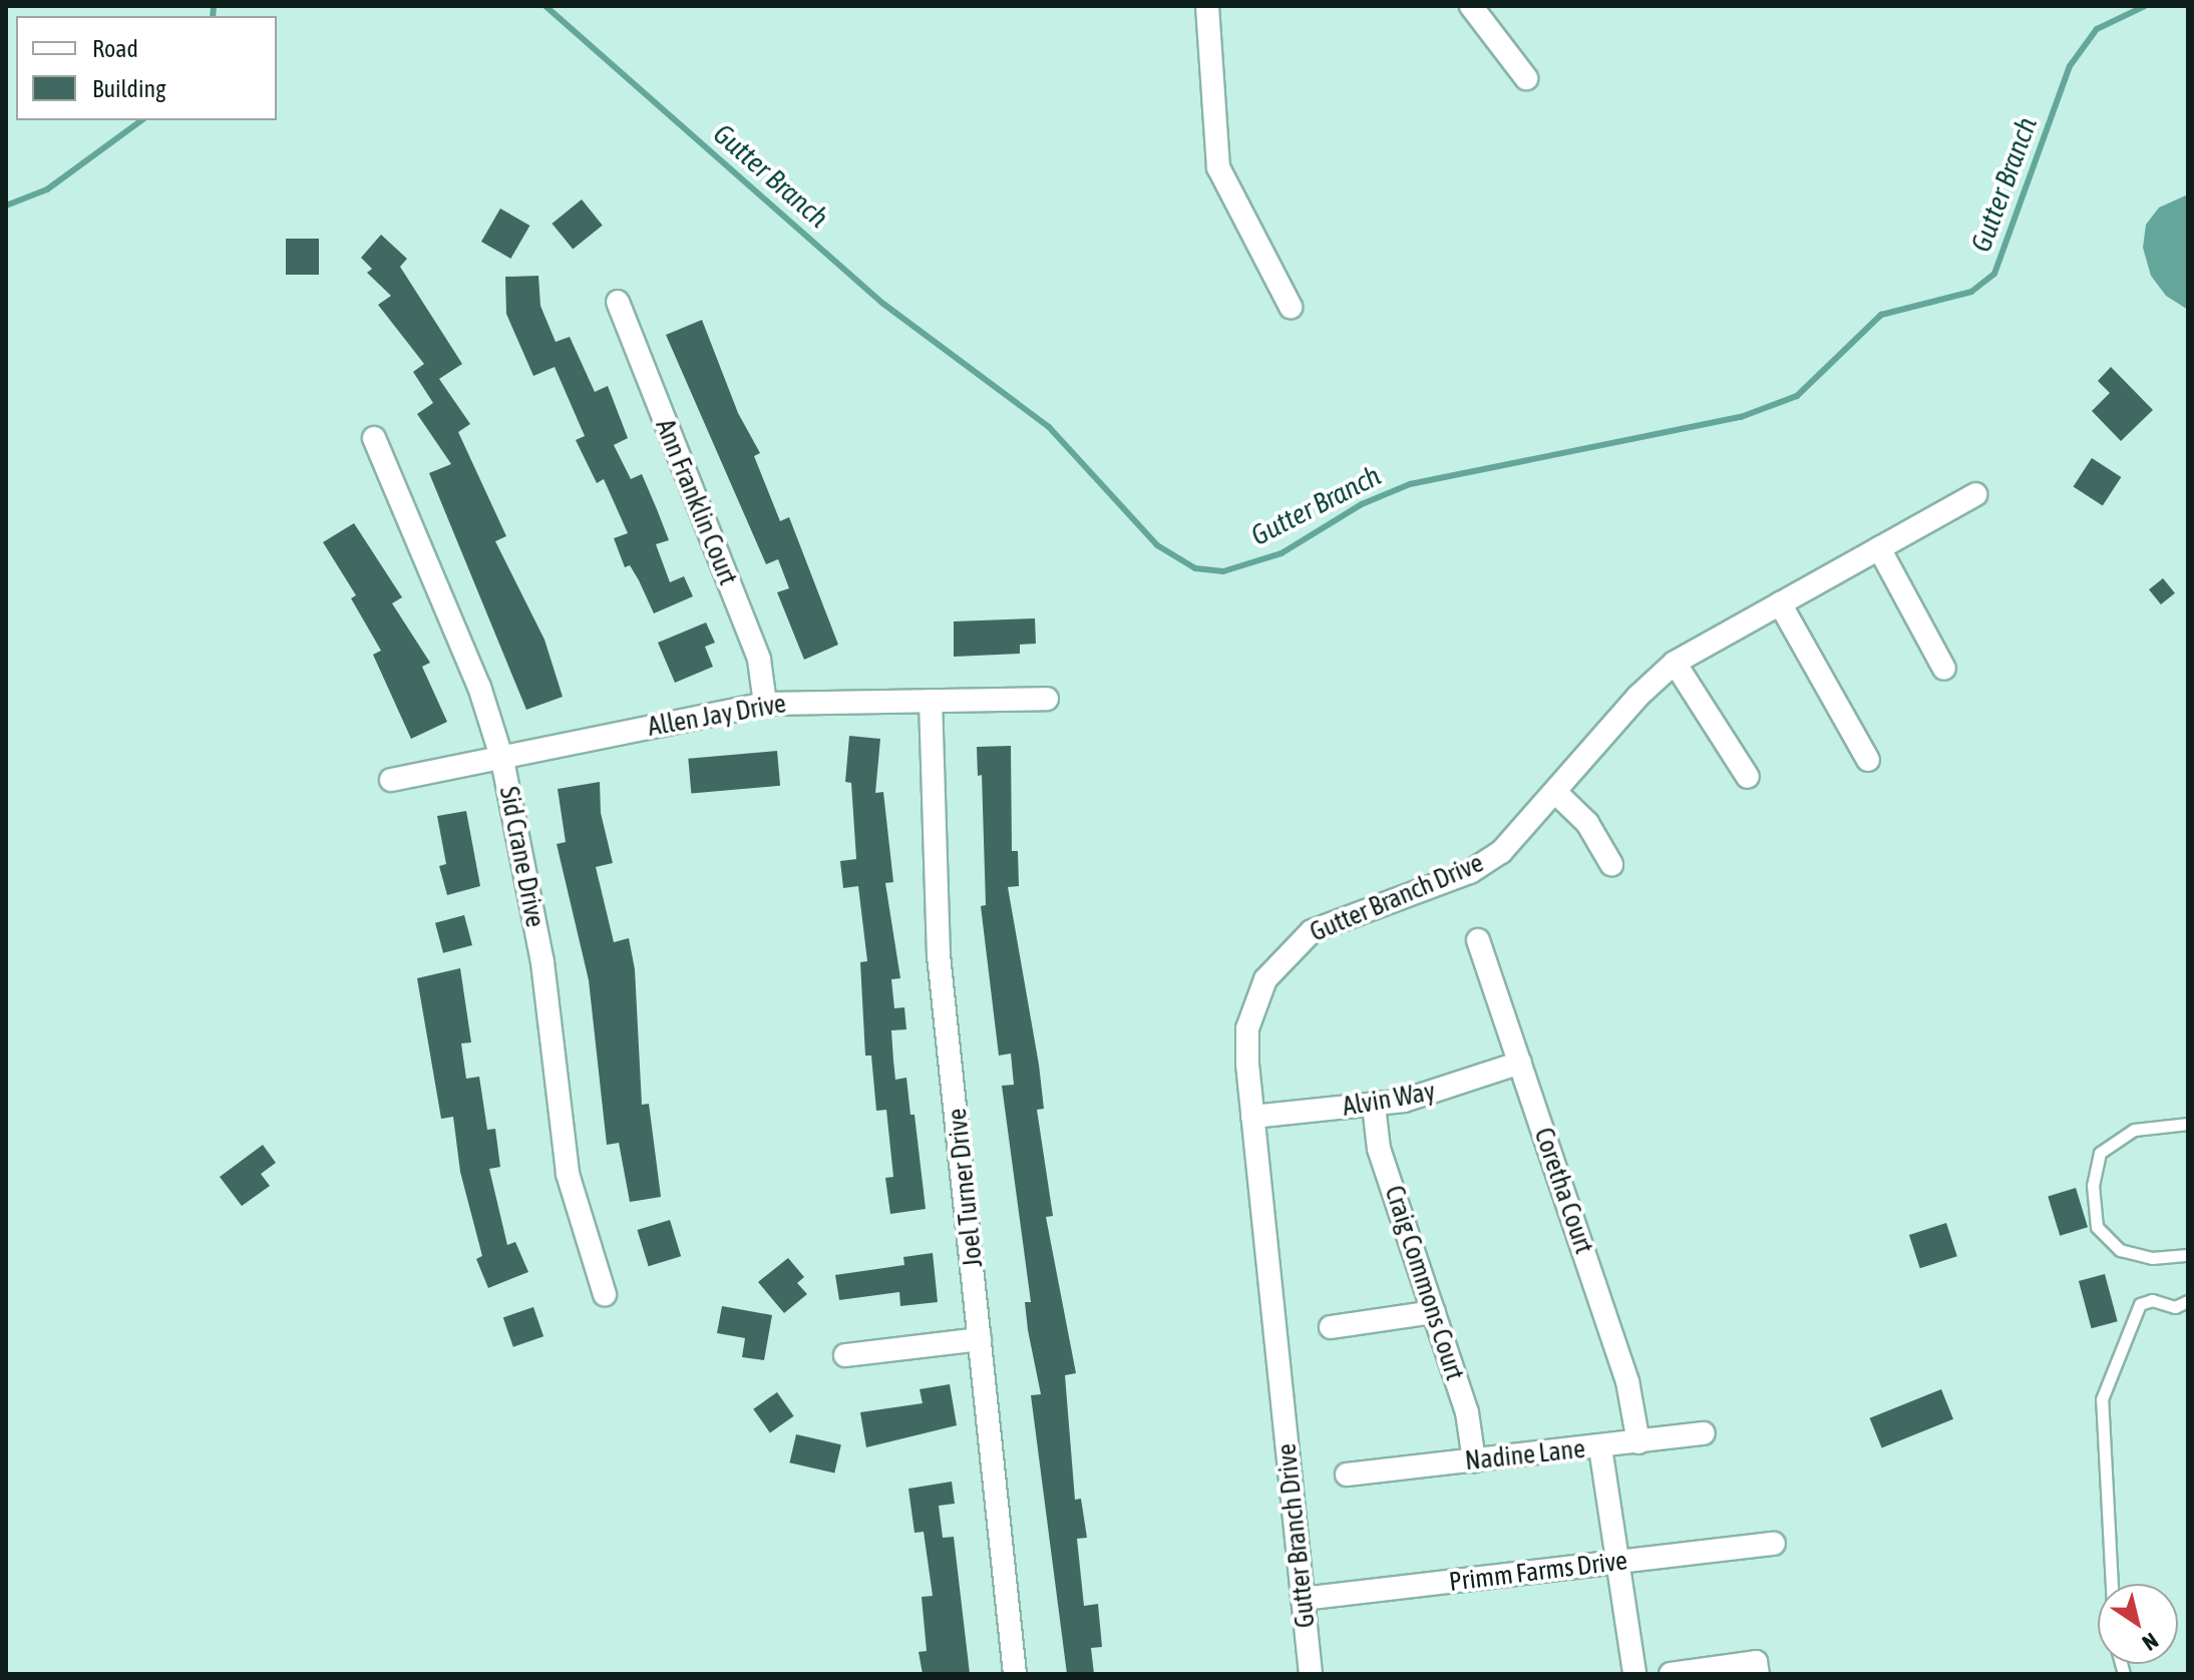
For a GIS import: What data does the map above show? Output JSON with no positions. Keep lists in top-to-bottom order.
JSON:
{
  "streets": {
    "street": [
      "Ann Franklin Court",
      "Allen Jay Drive",
      "Sid Crane Drive",
      "Gutter Branch Drive",
      "Alvin Way",
      "Joel Turner Drive",
      "Coretha Court",
      "Craig Commons Court",
      "Nadine Lane",
      "Primm Farms Drive"
    ]
  },
  "crossings": [
    ["Ann Franklin Court", "Allen Jay Drive"],
    ["Allen Jay Drive", "Sid Crane Drive"],
    ["Allen Jay Drive", "Joel Turner Drive"],
    ["Gutter Branch Drive", "Alvin Way"],
    ["Gutter Branch Drive", "Primm Farms Drive"],
    ["Alvin Way", "Coretha Court"],
    ["Alvin Way", "Craig Commons Court"],
    ["Coretha Court", "Nadine Lane"],
    ["Craig Commons Court", "Nadine Lane"]
  ],
  "water": ["Gutter Branch"],
  "legend": ["Road", "Building"],
  "north": "bottom right"
}
